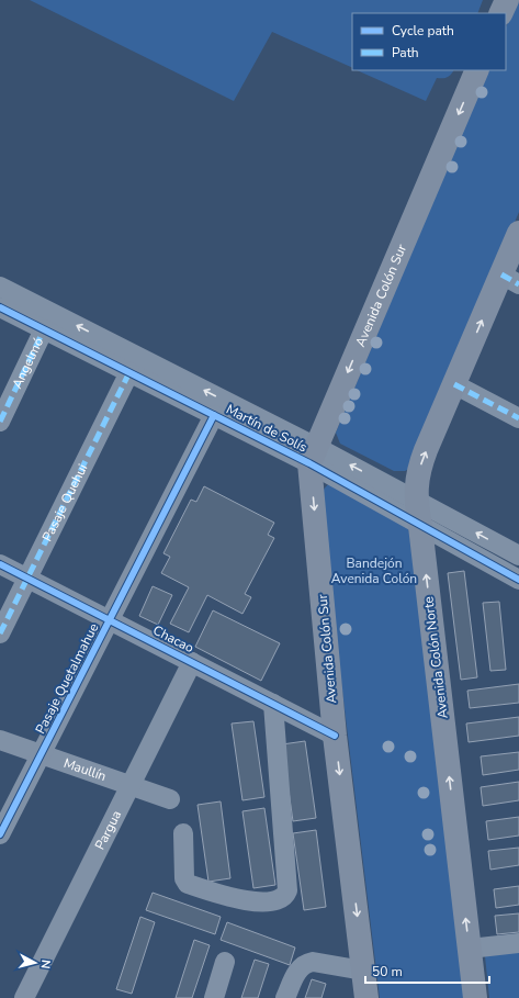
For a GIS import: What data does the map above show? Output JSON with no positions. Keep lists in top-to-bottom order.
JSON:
{
  "streets": {
    "main road": ["Avenida Colón Sur", "Avenida Colón Norte"],
    "street": [
      "Angelmó",
      "Martín de Solís",
      "Pasaje Quehui",
      "Chacao",
      "Pasaje Quetalmahue",
      "Maullín",
      "Pargua"
    ]
  },
  "crossings": [
    ["Avenida Colón Sur", "Martín de Solís"],
    ["Avenida Colón Sur", "Chacao"],
    ["Angelmó", "Martín de Solís"],
    ["Martín de Solís", "Pasaje Quehui"],
    ["Martín de Solís", "Avenida Colón Norte"],
    ["Martín de Solís", "Pasaje Quetalmahue"],
    ["Pasaje Quehui", "Chacao"],
    ["Chacao", "Pasaje Quetalmahue"],
    ["Chacao", "Pargua"],
    ["Pasaje Quetalmahue", "Maullín"],
    ["Maullín", "Pargua"]
  ],
  "one_way": ["Avenida Colón Sur", "Avenida Colón Norte"],
  "parks": ["Bandejón Avenida Colón"],
  "legend": ["Cycle path", "Path"],
  "scale_bar": "50 m",
  "north": "right"
}
